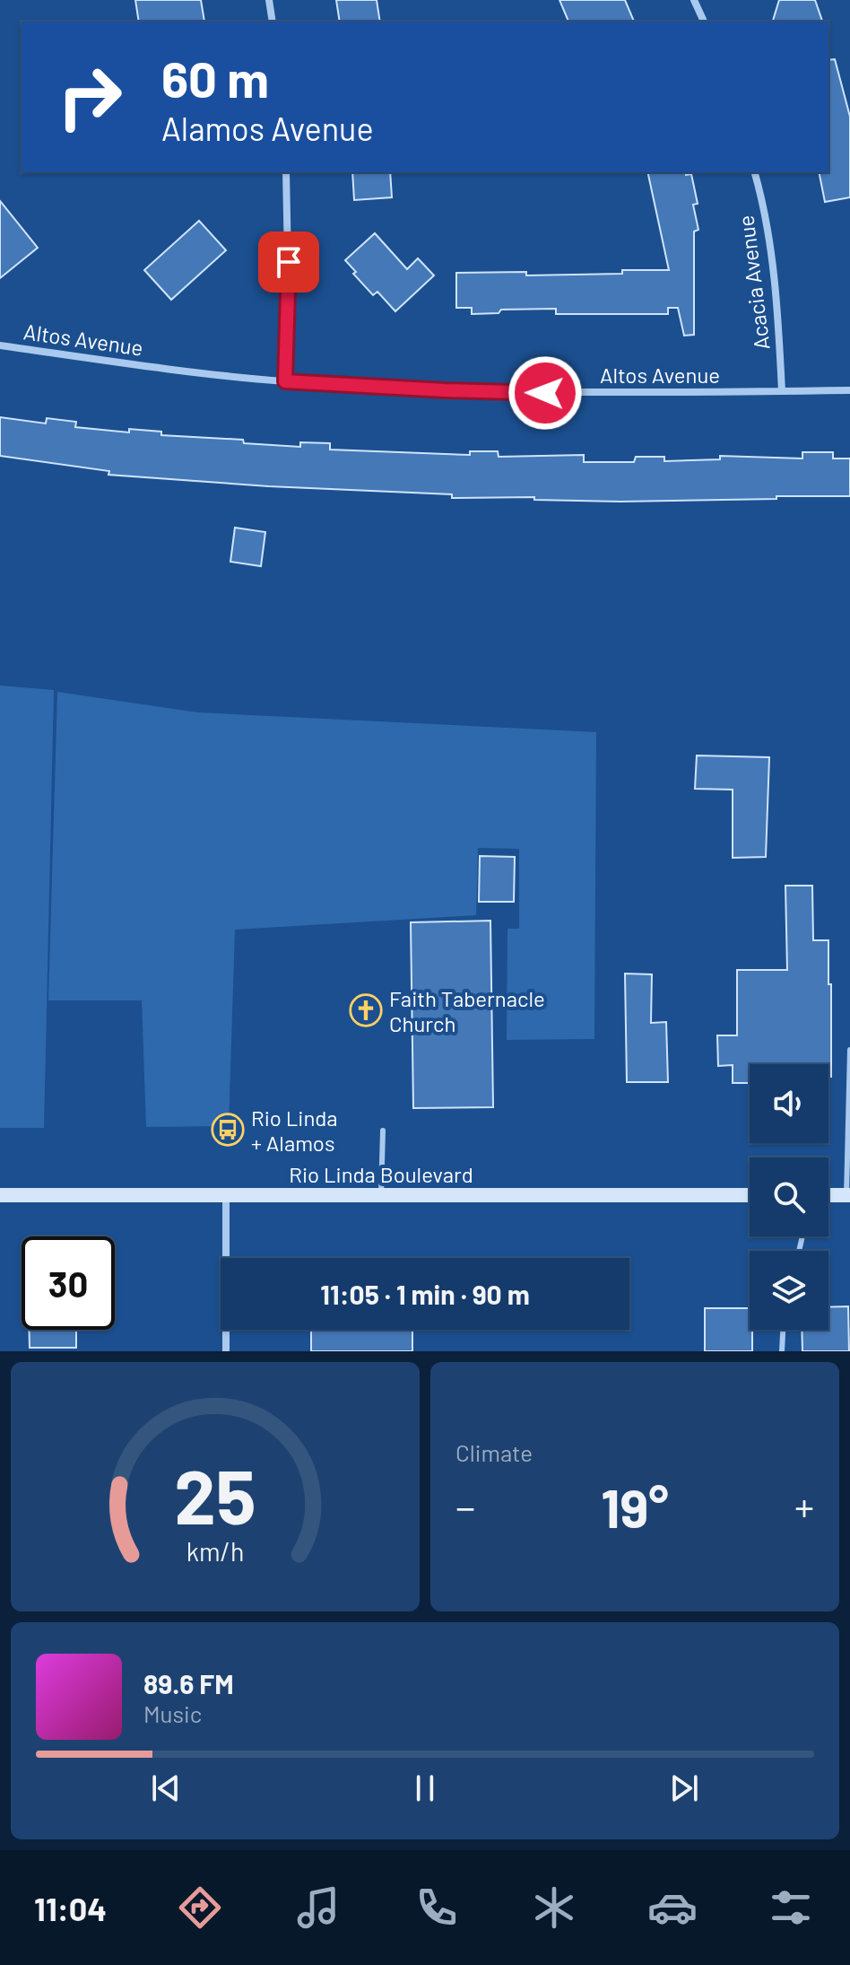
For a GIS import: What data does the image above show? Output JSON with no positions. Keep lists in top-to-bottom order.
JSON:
{
  "streets": {
    "main road": ["Rio Linda Boulevard"],
    "street": ["Acacia Avenue", "Altos Avenue"]
  },
  "crossings": [
    ["Acacia Avenue", "Altos Avenue"]
  ],
  "places": {
    "church": ["Faith Tabernacle Church"],
    "bus stop": ["Rio Linda + Alamos"]
  },
  "page": {
    "turn": ["60 m", "Alamos Avenue"],
    "limit": "30",
    "trip": "11:05 · 1 min · 90 m",
    "tile": "Climate",
    "heat": ["−", "19°", "+"],
    "song": ["89.6 FM", "Music"],
    "tabs": "11:04",
    "gauge": ["25", "km/h"]
  }
}
